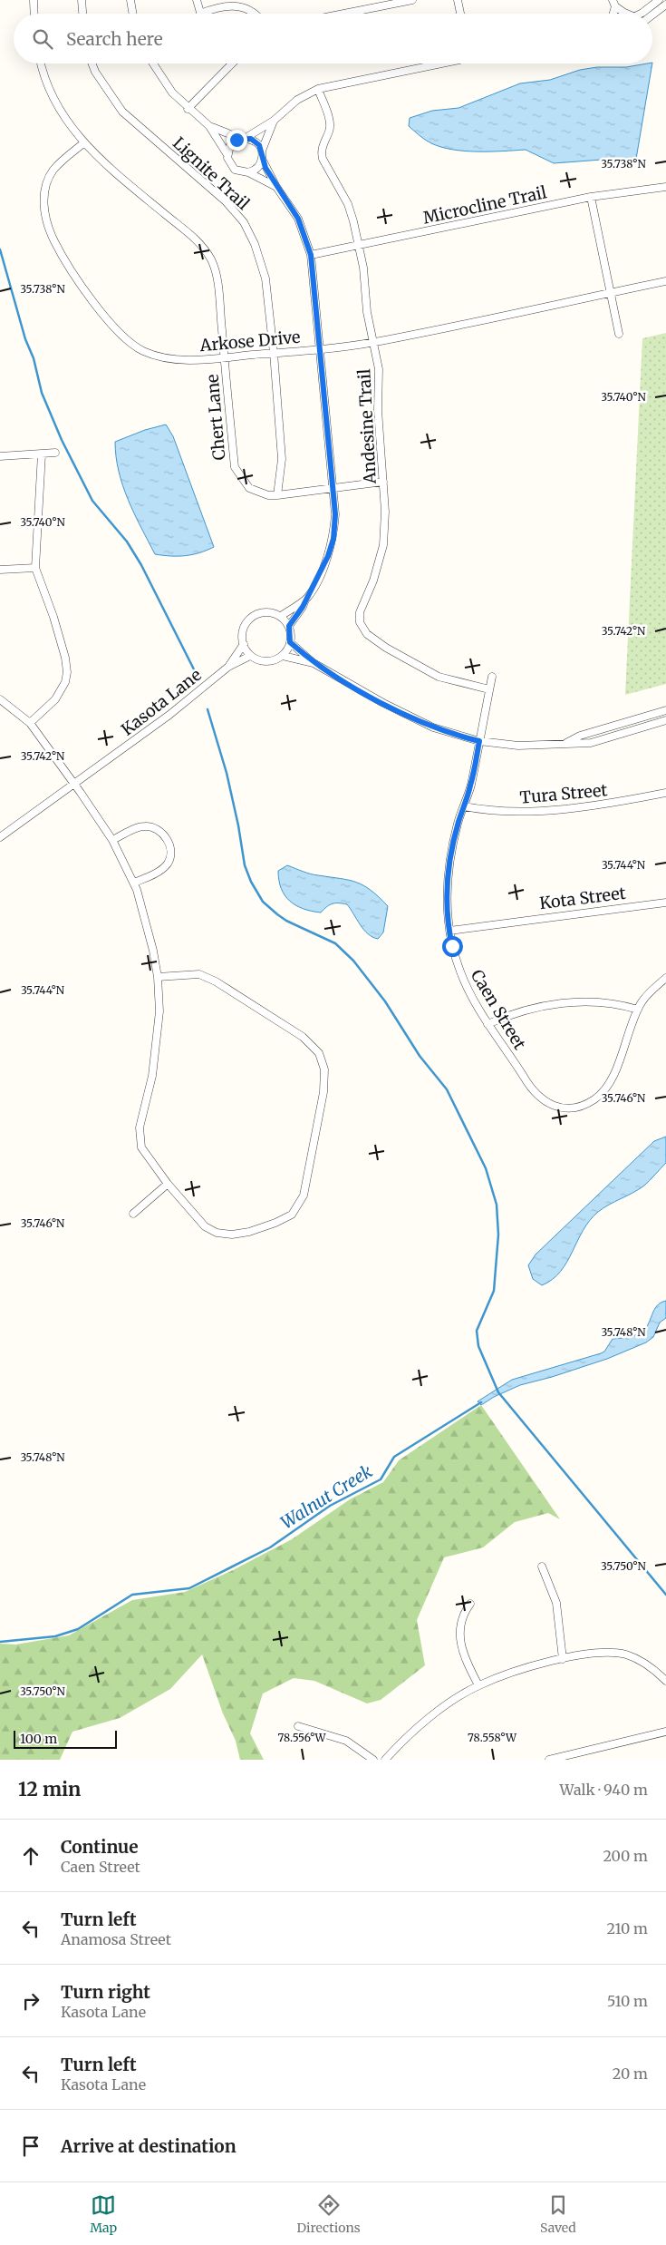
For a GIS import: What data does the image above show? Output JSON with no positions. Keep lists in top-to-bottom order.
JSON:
{
  "streets": {
    "street": [
      "Lignite Trail",
      "Microcline Trail",
      "Arkose Drive",
      "Chert Lane",
      "Andesine Trail",
      "Kasota Lane",
      "Tura Street",
      "Kota Street",
      "Caen Street"
    ]
  },
  "crossings": [
    ["Lignite Trail", "Arkose Drive"],
    ["Lignite Trail", "Chert Lane"],
    ["Microcline Trail", "Andesine Trail"],
    ["Arkose Drive", "Chert Lane"],
    ["Arkose Drive", "Andesine Trail"],
    ["Chert Lane", "Andesine Trail"],
    ["Andesine Trail", "Caen Street"],
    ["Tura Street", "Caen Street"],
    ["Kota Street", "Caen Street"]
  ],
  "water": ["Walnut Creek"],
  "scale_bar": "100 m",
  "page": {
    "search": "Search here",
    "scale": "100 m",
    "heading": ["12 min", "Walk · 940 m"],
    "list": [
      ["Continue", "Caen Street", "200 m"],
      ["Turn left", "Anamosa Street", "210 m"],
      ["Turn right", "Kasota Lane", "510 m"],
      ["Turn left", "Kasota Lane", "20 m"],
      "Arrive at destination"
    ],
    "nav": ["Map", "Directions", "Saved"]
  },
  "coordinates": [
    "35.738°N",
    "35.740°N",
    "35.742°N",
    "35.744°N",
    "35.746°N",
    "35.748°N",
    "35.750°N",
    "78.556°W",
    "78.558°W"
  ]
}
